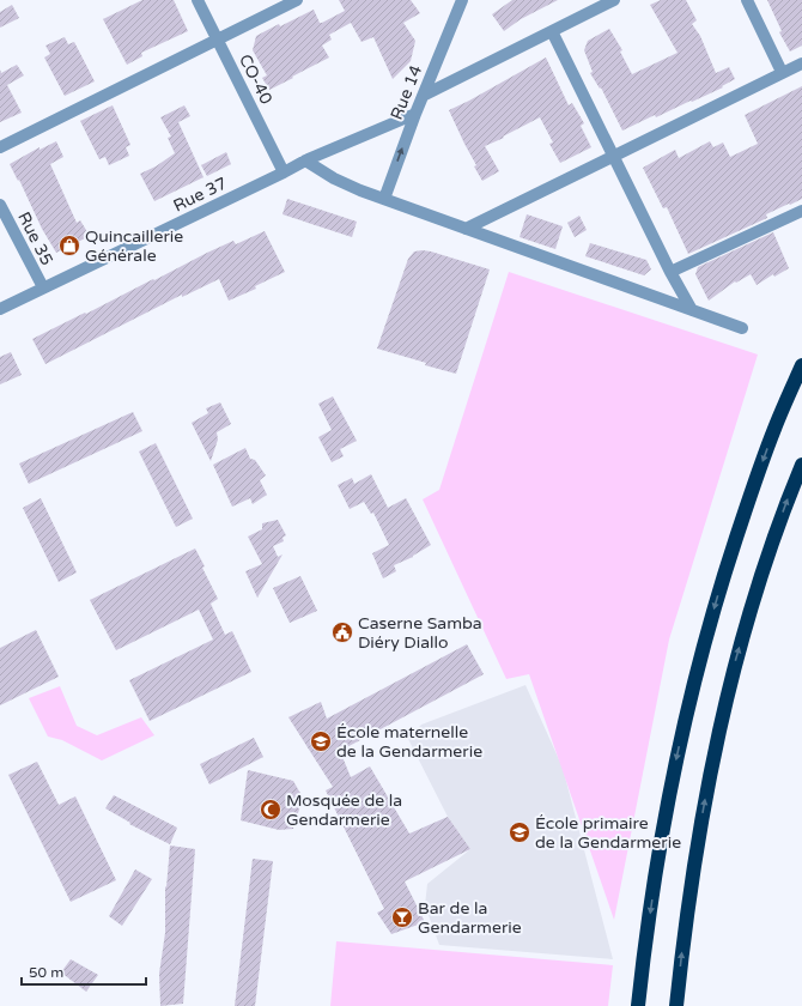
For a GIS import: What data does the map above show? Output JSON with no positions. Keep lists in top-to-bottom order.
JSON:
{
  "streets": {
    "street": [
      "CO-40",
      "Rue 14",
      "Rue 37",
      "Rue 35"
    ]
  },
  "crossings": [
    ["CO-40", "Rue 37"],
    ["Rue 14", "Rue 37"],
    ["Rue 37", "Rue 35"]
  ],
  "one_way": ["Rue 14"],
  "places": {
    "shop": ["Quincaillerie Générale"],
    "public building": ["Caserne Samba Diéry Diallo"],
    "school or university": ["École maternelle de la Gendarmerie", "École primaire de la Gendarmerie"],
    "mosque": ["Mosquée de la Gendarmerie"],
    "bar": ["Bar de la Gendarmerie"]
  },
  "scale_bar": "50 m"
}
